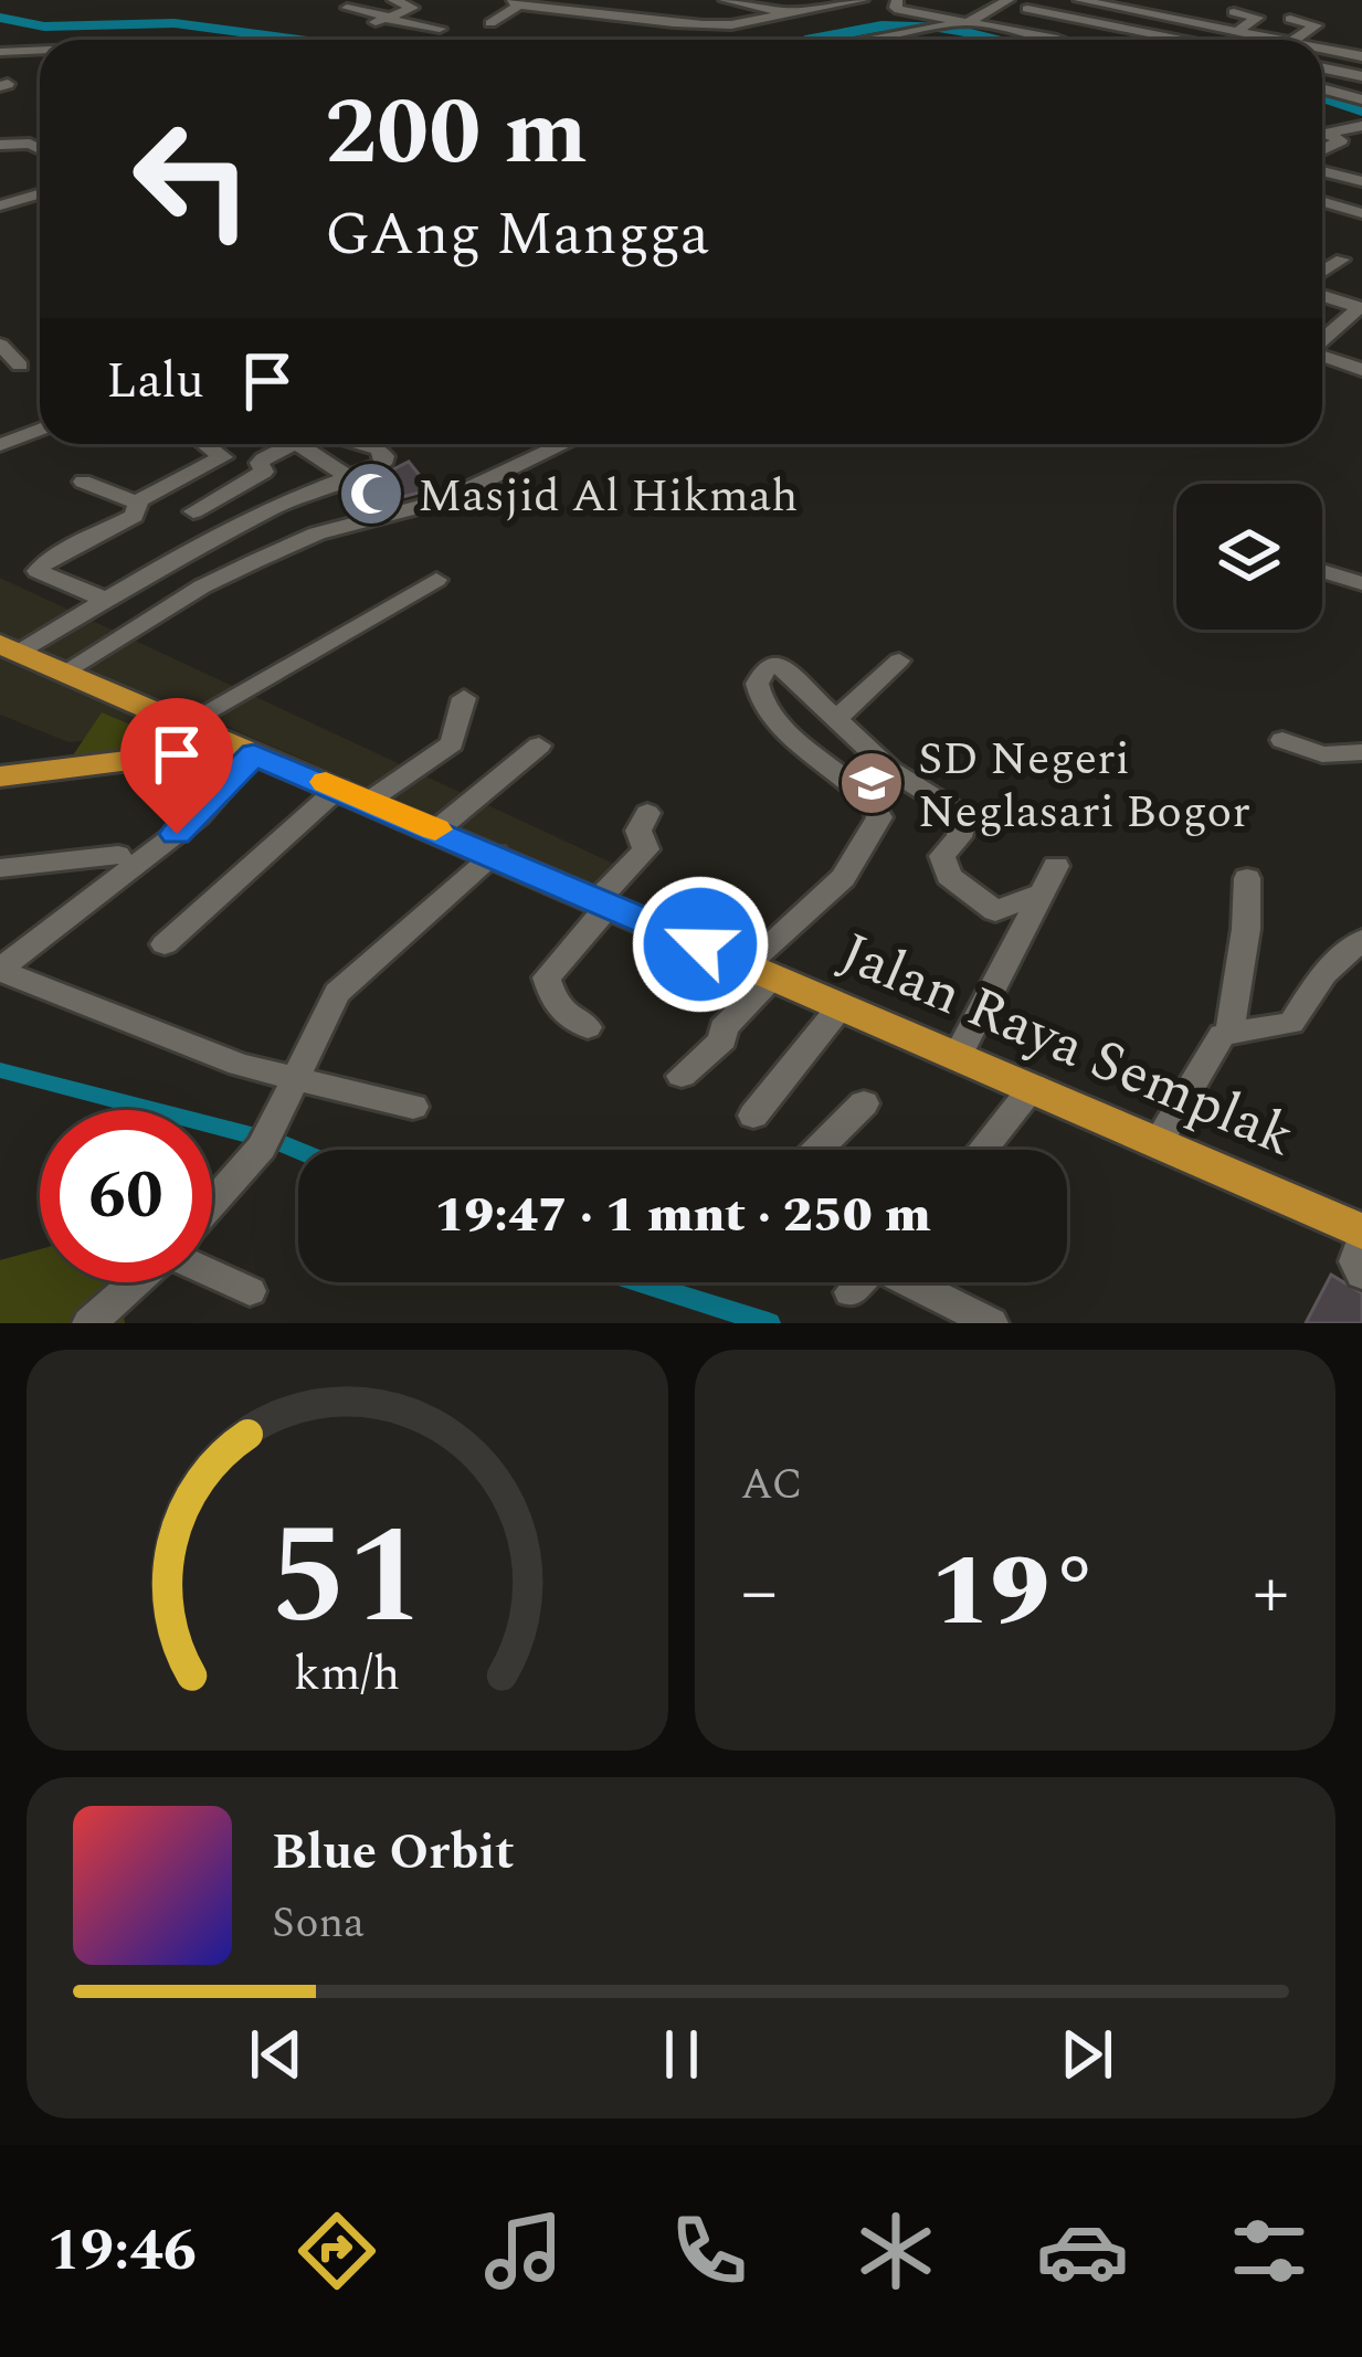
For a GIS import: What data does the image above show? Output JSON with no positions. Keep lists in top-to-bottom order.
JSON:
{
  "streets": {
    "main road": ["Jalan Raya Semplak"]
  },
  "places": {
    "mosque": ["Masjid Al Hikmah"],
    "school or university": ["SD Negeri Neglasari Bogor"]
  },
  "page": {
    "turn": ["200 m", "GAng Mangga"],
    "then": "Lalu",
    "limit": "60",
    "trip": "19:47 · 1 mnt · 250 m",
    "tile": "AC",
    "heat": ["−", "19°", "+"],
    "song": ["Blue Orbit", "Sona"],
    "tabs": "19:46",
    "gauge": ["51", "km/h"]
  }
}
